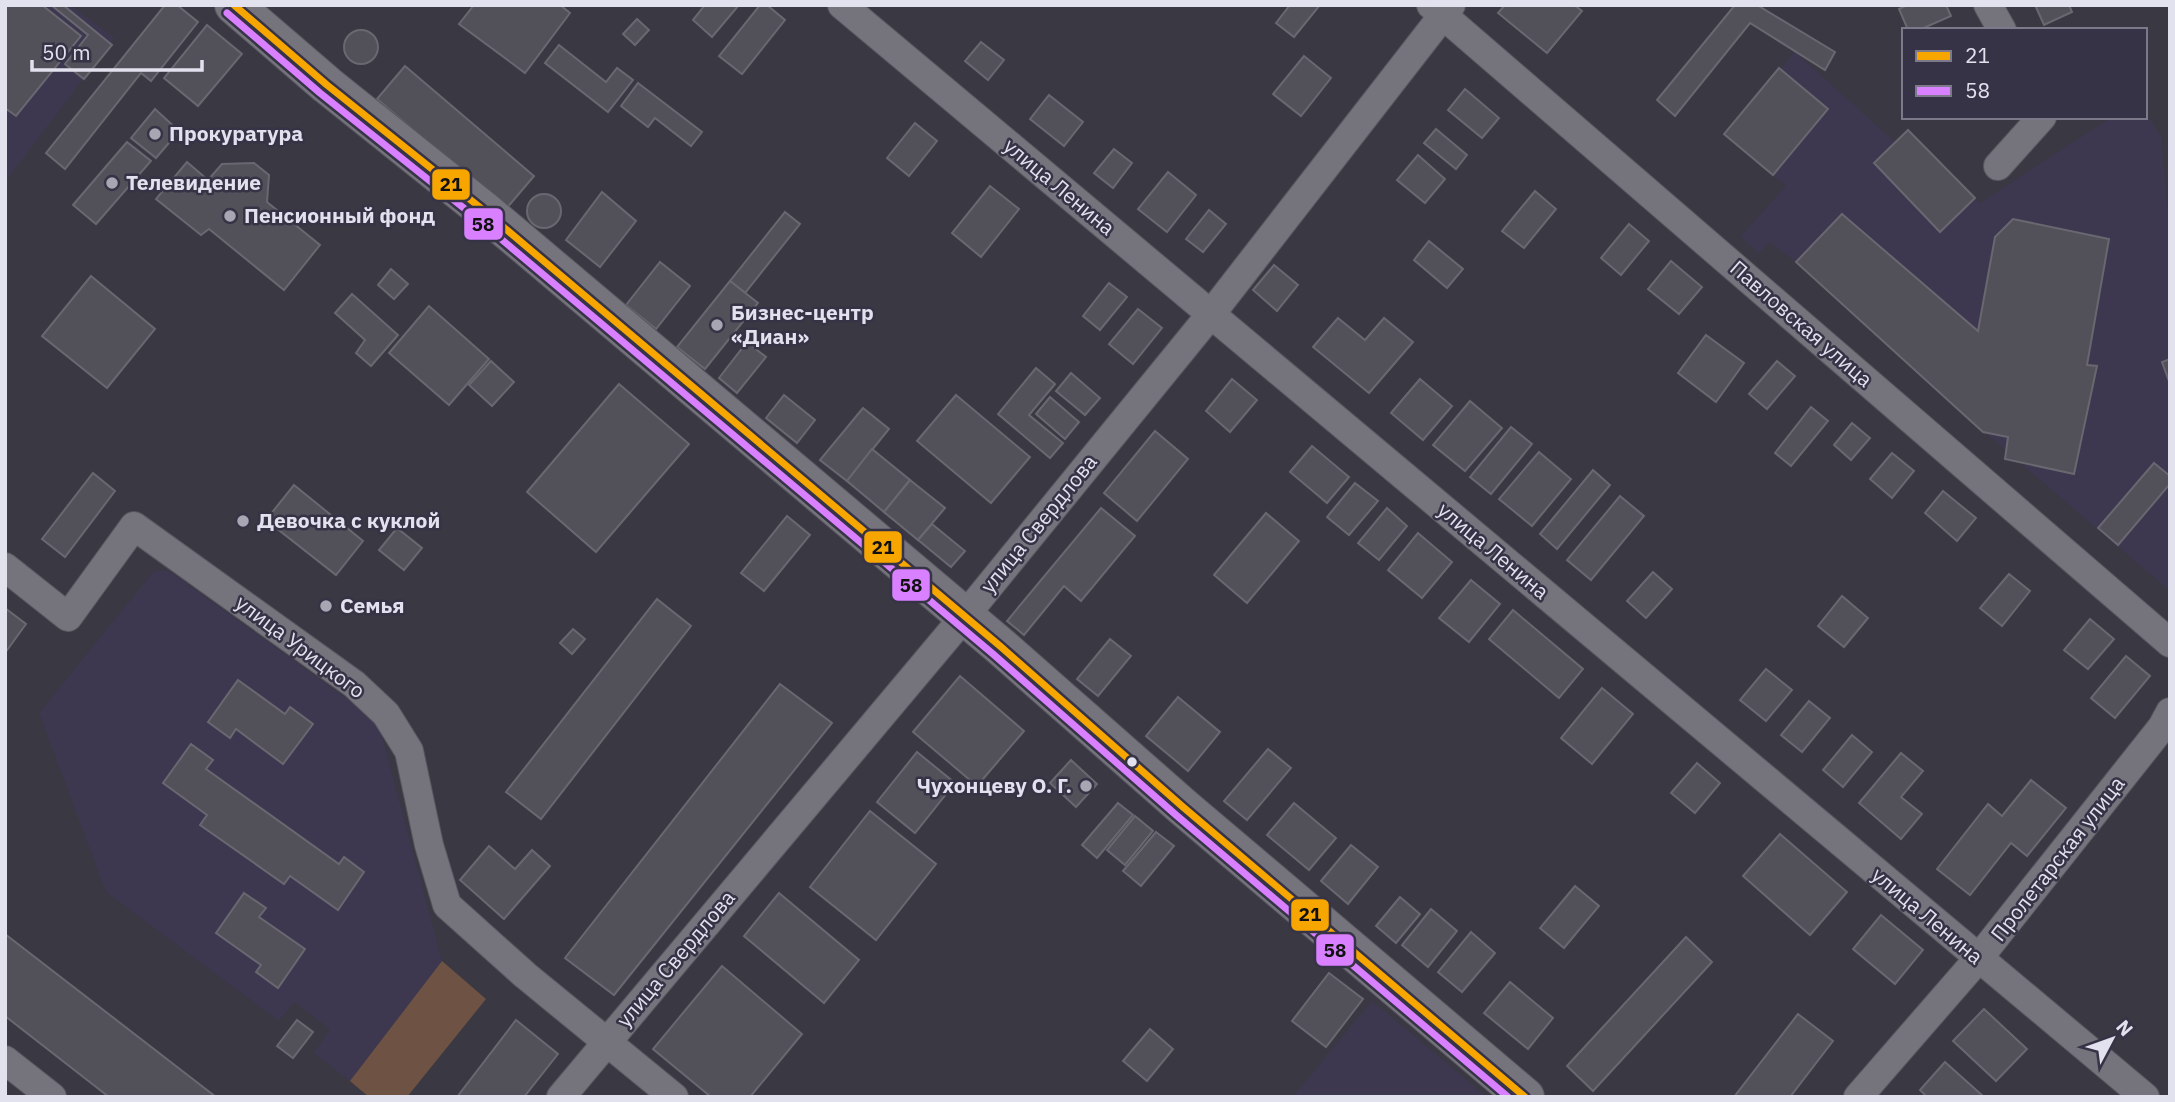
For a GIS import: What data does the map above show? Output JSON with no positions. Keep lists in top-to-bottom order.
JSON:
{
  "streets": {
    "street": [
      "улица Ленина",
      "Павловская улица",
      "улица Свердлова",
      "улица Урицкого",
      "Пролетарская улица"
    ]
  },
  "crossings": [
    ["улица Ленина", "улица Свердлова"],
    ["улица Ленина", "Пролетарская улица"],
    ["Павловская улица", "улица Свердлова"],
    ["улица Свердлова", "улица Урицкого"]
  ],
  "places": [
    "Прокуратура",
    "Телевидение",
    "Пенсионный фонд",
    "Бизнес-центр «Диан»",
    "Девочка с куклой",
    "Семья",
    "Чухонцеву О. Г."
  ],
  "lines": ["transit line 21", "transit line 58"],
  "legend": ["21", "58"],
  "scale_bar": "50 m",
  "north": "top right"
}
